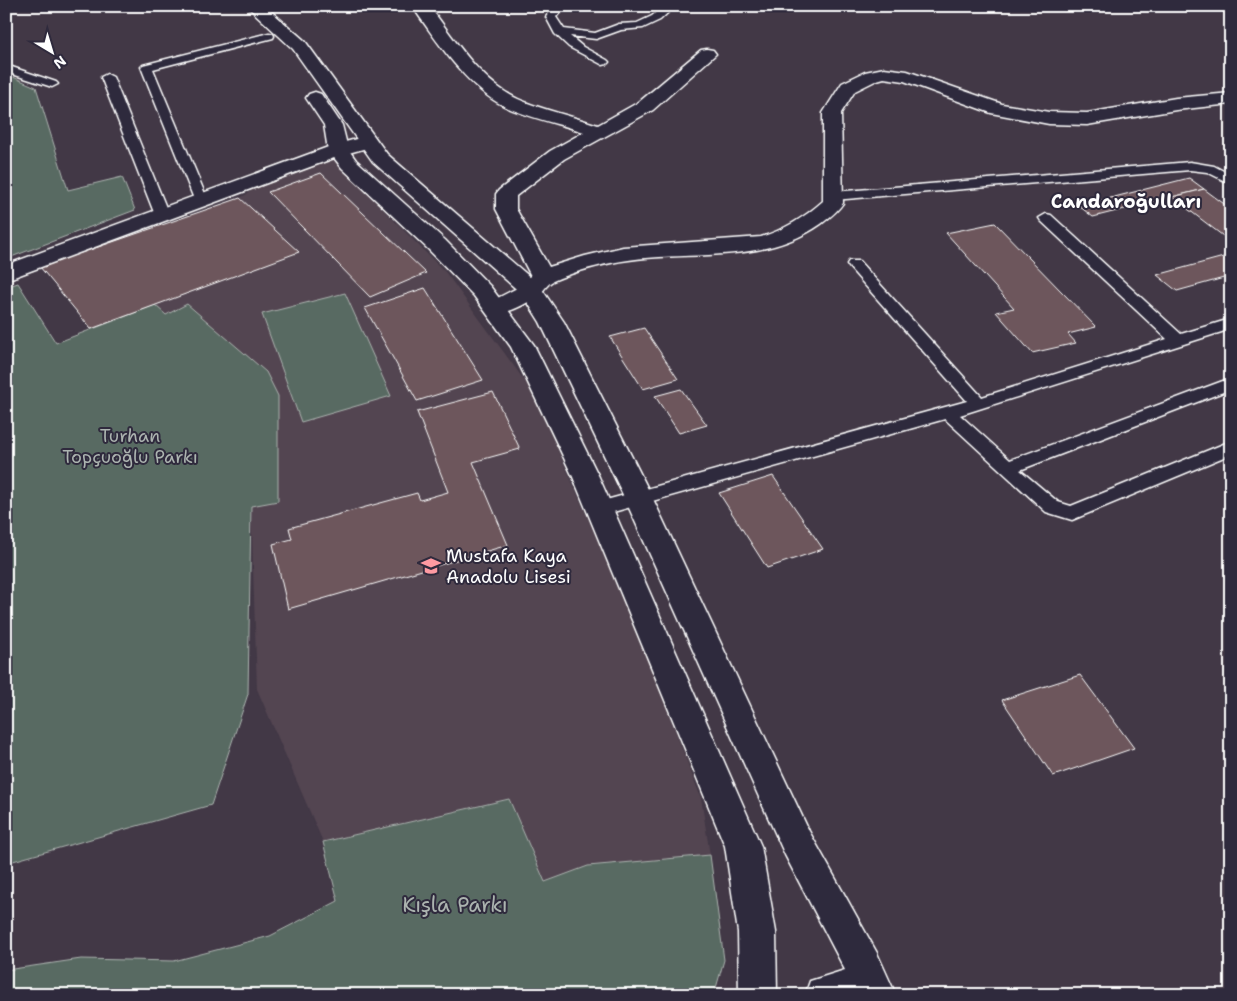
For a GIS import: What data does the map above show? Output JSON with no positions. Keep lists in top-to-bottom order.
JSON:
{
  "districts": ["Candaroğulları"],
  "parks": ["Turhan Topçuoğlu Parkı", "Kışla Parkı"],
  "places": {
    "school or university": ["Mustafa Kaya Anadolu Lisesi"]
  },
  "north": "bottom right"
}
